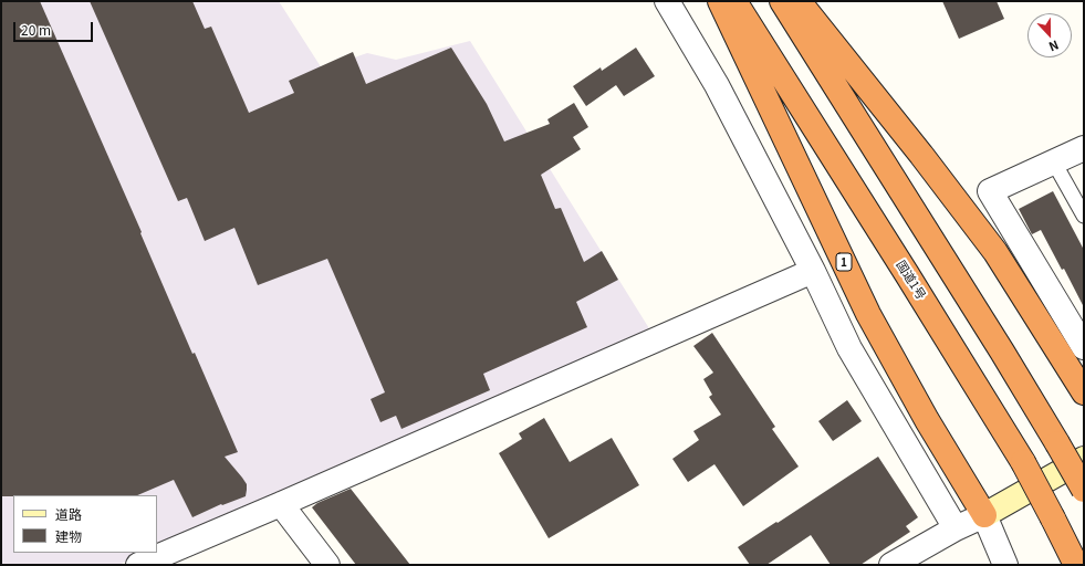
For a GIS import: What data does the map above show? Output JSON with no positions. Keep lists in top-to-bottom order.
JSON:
{
  "streets": {
    "highway": ["1", "国道1号"]
  },
  "legend": ["道路", "建物"],
  "scale_bar": "20 m",
  "north": "bottom"
}
